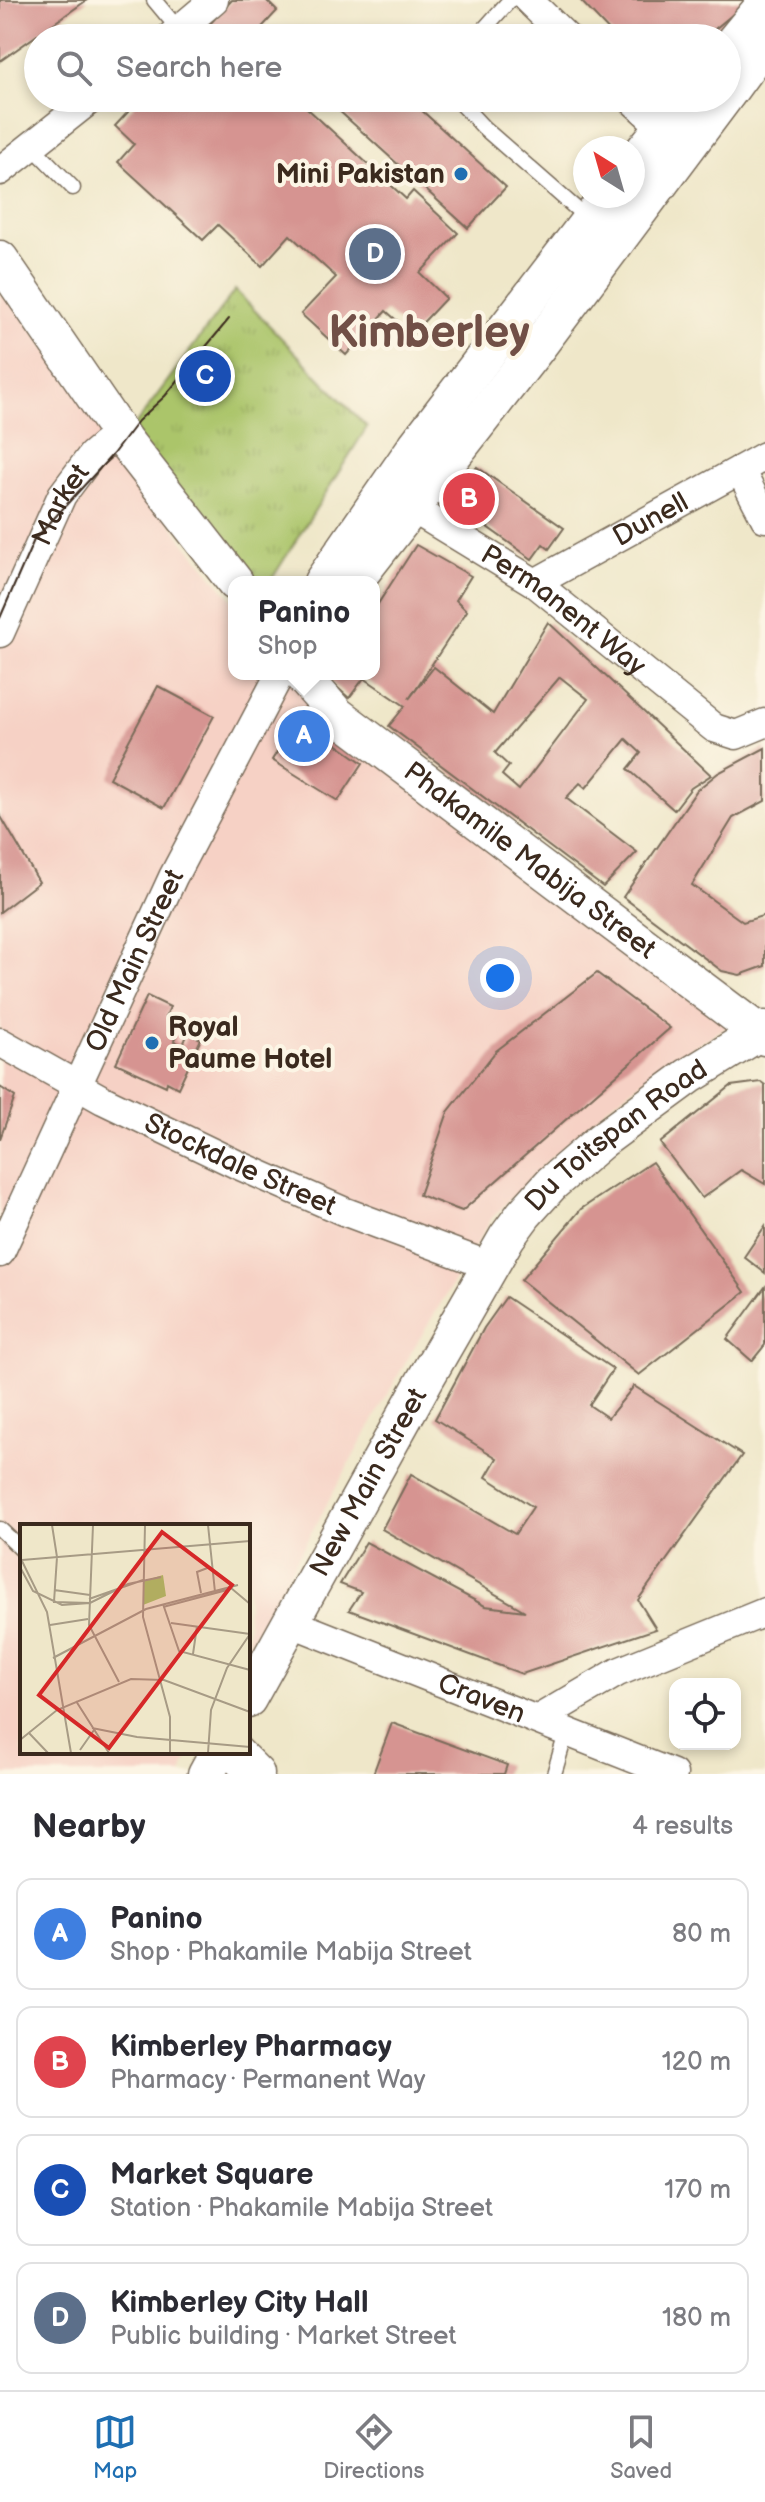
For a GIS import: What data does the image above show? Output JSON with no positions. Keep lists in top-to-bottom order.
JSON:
{
  "streets": {
    "street": [
      "Market",
      "Dunell",
      "Permanent Way",
      "Phakamile Mabija Street",
      "Old Main Street",
      "Du Toitspan Road",
      "Stockdale Street",
      "New Main Street",
      "Craven"
    ]
  },
  "crossings": [
    ["Dunell", "Permanent Way"],
    ["Phakamile Mabija Street", "Du Toitspan Road"],
    ["Old Main Street", "Stockdale Street"],
    ["Du Toitspan Road", "Stockdale Street"],
    ["Du Toitspan Road", "New Main Street"],
    ["Stockdale Street", "New Main Street"],
    ["New Main Street", "Craven"]
  ],
  "districts": ["Kimberley"],
  "places": ["Mini Pakistan", "Royal Paume Hotel"],
  "north": "top left",
  "page": {
    "search": "Search here",
    "pins": [
      "D",
      "C",
      "B",
      "A"
    ],
    "popup": ["Panino", "Shop"],
    "heading": ["Nearby", "4 results"],
    "list": [
      {
        "mark": "A",
        "name": "Panino",
        "note": "Shop · Phakamile Mabija Street",
        "value": "80 m"
      },
      {
        "mark": "B",
        "name": "Kimberley Pharmacy",
        "note": "Pharmacy · Permanent Way",
        "value": "120 m"
      },
      {
        "mark": "C",
        "name": "Market Square",
        "note": "Station · Phakamile Mabija Street",
        "value": "170 m"
      },
      {
        "mark": "D",
        "name": "Kimberley City Hall",
        "note": "Public building · Market Street",
        "value": "180 m"
      }
    ],
    "nav": ["Map", "Directions", "Saved"]
  }
}
